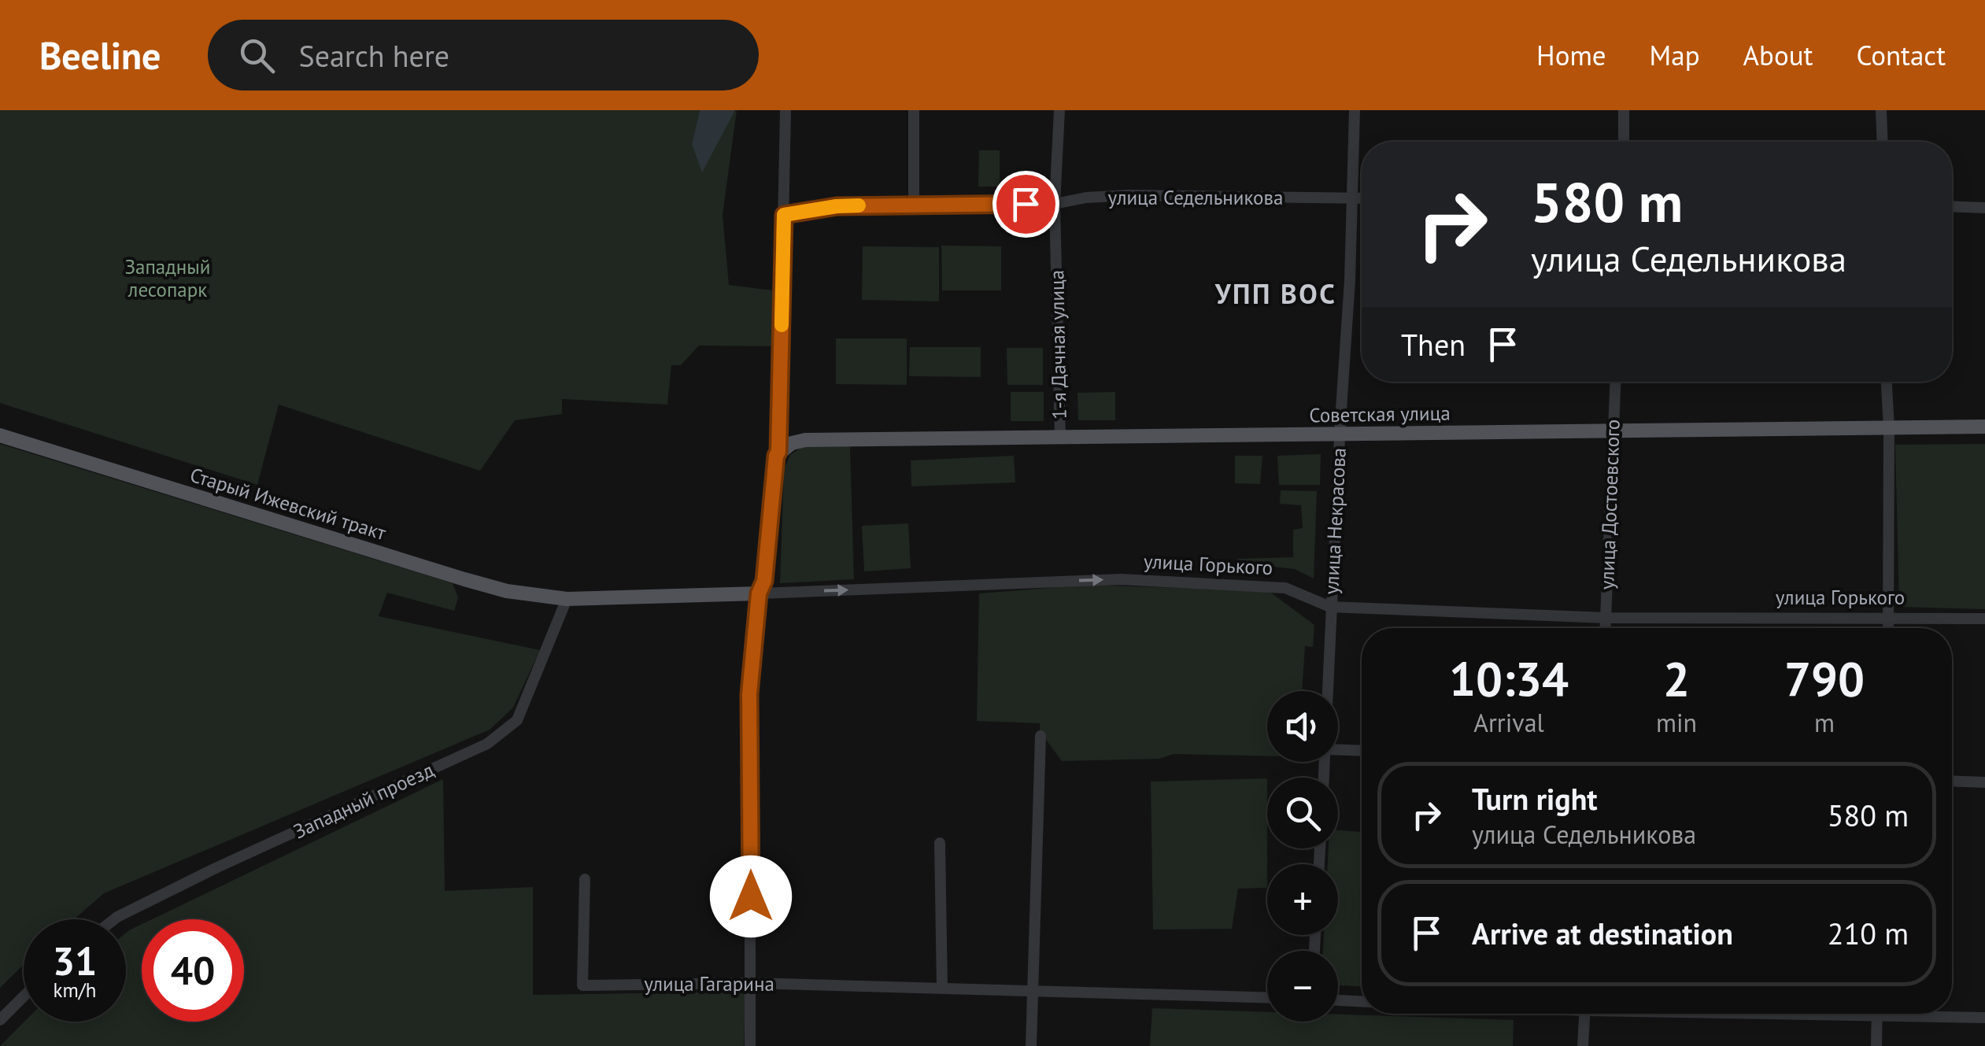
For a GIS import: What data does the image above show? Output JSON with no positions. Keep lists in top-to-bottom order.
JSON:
{
  "streets": {
    "main road": ["Советская улица", "Старый Ижевский тракт", "улица Горького"],
    "street": [
      "улица Седельникова",
      "1-я Дачная улица",
      "улица Достоевского",
      "улица Некрасова",
      "Западный проезд",
      "улица Гагарина"
    ]
  },
  "crossings": [
    ["улица Седельникова", "1-я Дачная улица"],
    ["улица Седельникова", "улица Некрасова"],
    ["1-я Дачная улица", "Советская улица"],
    ["Советская улица", "улица Достоевского"],
    ["Советская улица", "улица Некрасова"],
    ["Старый Ижевский тракт", "улица Горького"],
    ["Старый Ижевский тракт", "Западный проезд"],
    ["улица Достоевского", "улица Горького"],
    ["улица Некрасова", "улица Горького"],
    ["улица Горького", "Западный проезд"]
  ],
  "one_way": ["улица Горького"],
  "districts": ["УПП ВОС"],
  "parks": ["Западный лесопарк"],
  "page": {
    "header": "Beeline",
    "search": "Search here",
    "nav": [
      "Home",
      "Map",
      "About",
      "Contact"
    ],
    "turn": ["580 m", "улица Седельникова"],
    "then": "Then",
    "eta": [
      "10:34",
      "Arrival",
      "2",
      "min",
      "790",
      "m"
    ],
    "map_buttons": ["+", "−"],
    "list": [
      {
        "name": "Turn right",
        "note": "улица Седельникова",
        "value": "580 m"
      },
      {
        "name": "Arrive at destination",
        "value": "210 m"
      }
    ],
    "speed": "31 km/h",
    "limit": "40"
  }
}
